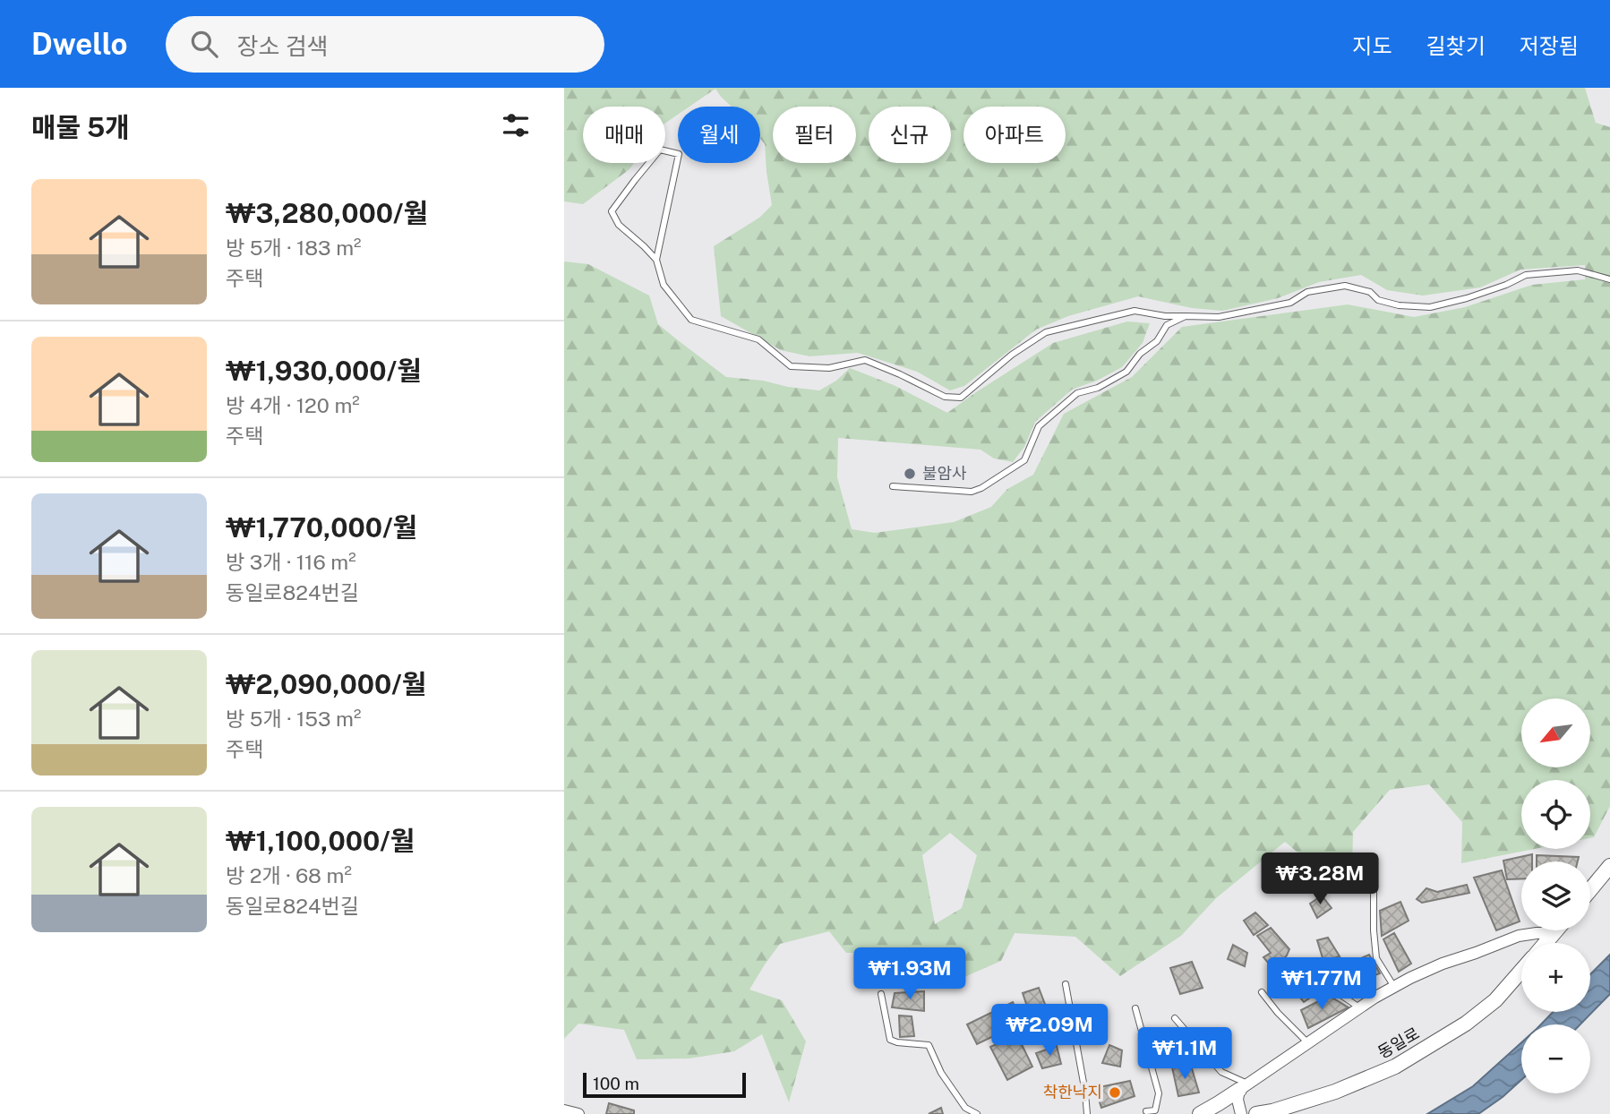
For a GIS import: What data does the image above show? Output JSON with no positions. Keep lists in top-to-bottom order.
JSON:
{
  "streets": {
    "street": ["동일로"]
  },
  "places": ["불암사", "착한낙지"],
  "scale_bar": "100 m",
  "north": "bottom left",
  "page": {
    "header": "Dwello",
    "search": "장소 검색",
    "nav": ["지도", "길찾기", "저장됨"],
    "heading": "매물 5개",
    "chip": [
      "매매",
      "월세",
      "필터",
      "신규",
      "아파트"
    ],
    "list": [
      {
        "name": "₩3,280,000/월",
        "note": "방 5개 · 183 m² · 주택"
      },
      {
        "name": "₩1,930,000/월",
        "note": "방 4개 · 120 m² · 주택"
      },
      {
        "name": "₩1,770,000/월",
        "note": "방 3개 · 116 m² · 동일로824번길"
      },
      {
        "name": "₩2,090,000/월",
        "note": "방 5개 · 153 m² · 주택"
      },
      {
        "name": "₩1,100,000/월",
        "note": "방 2개 · 68 m² · 동일로824번길"
      }
    ],
    "map_buttons": ["+", "−"],
    "price": [
      "₩3.28M",
      "₩1.93M",
      "₩1.77M",
      "₩2.09M",
      "₩1.1M"
    ],
    "scale": "100 m"
  }
}
